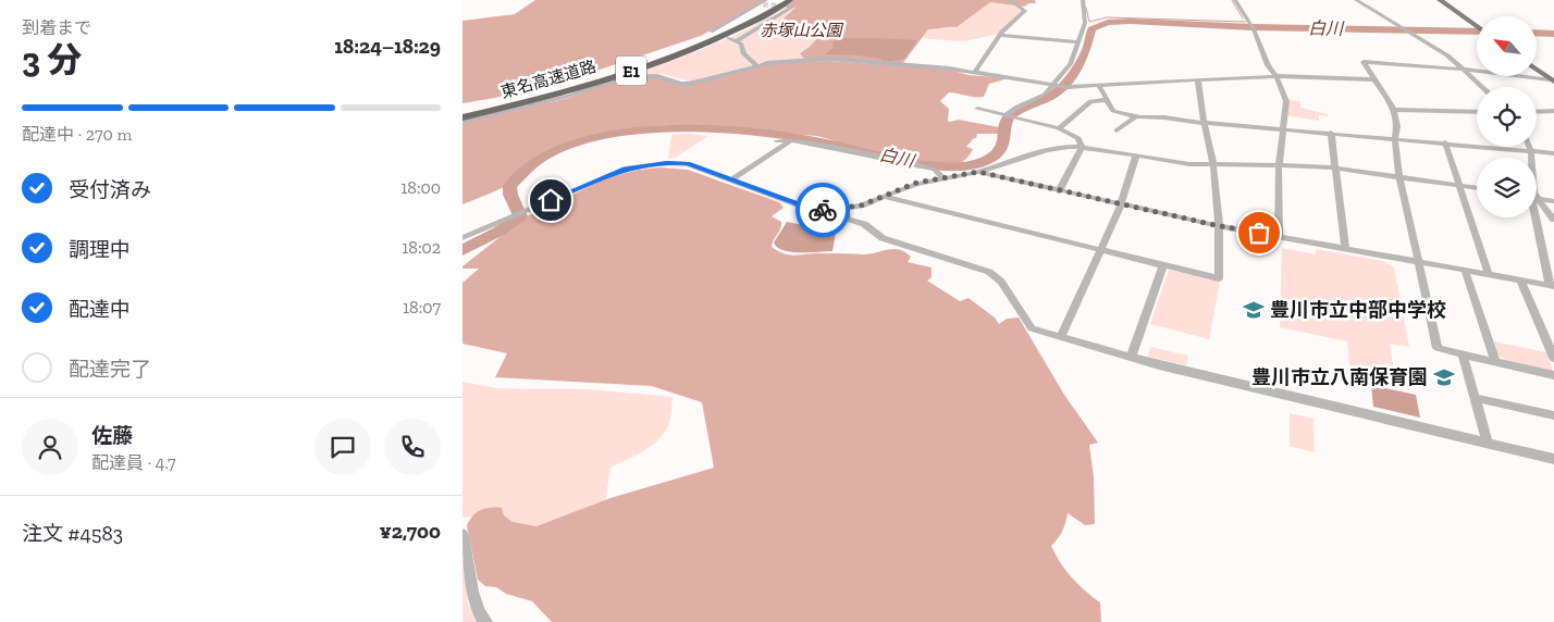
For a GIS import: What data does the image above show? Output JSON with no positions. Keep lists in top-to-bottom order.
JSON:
{
  "streets": {
    "highway": ["E1", "東名高速道路"]
  },
  "water": ["白川"],
  "parks": ["赤塚山公園"],
  "places": {
    "school or university": ["豊川市立中部中学校", "豊川市立八南保育園"]
  },
  "north": "top left",
  "page": {
    "heading": ["3 分", "到着まで", "18:24–18:29"],
    "panel": [
      "佐藤",
      "配達員 · 4.7",
      "注文 #4583",
      "¥2,700"
    ],
    "bar": "配達中 · 270 m",
    "list": [
      ["受付済み", "18:00"],
      ["調理中", "18:02"],
      ["配達中", "18:07"],
      "配達完了"
    ]
  }
}
